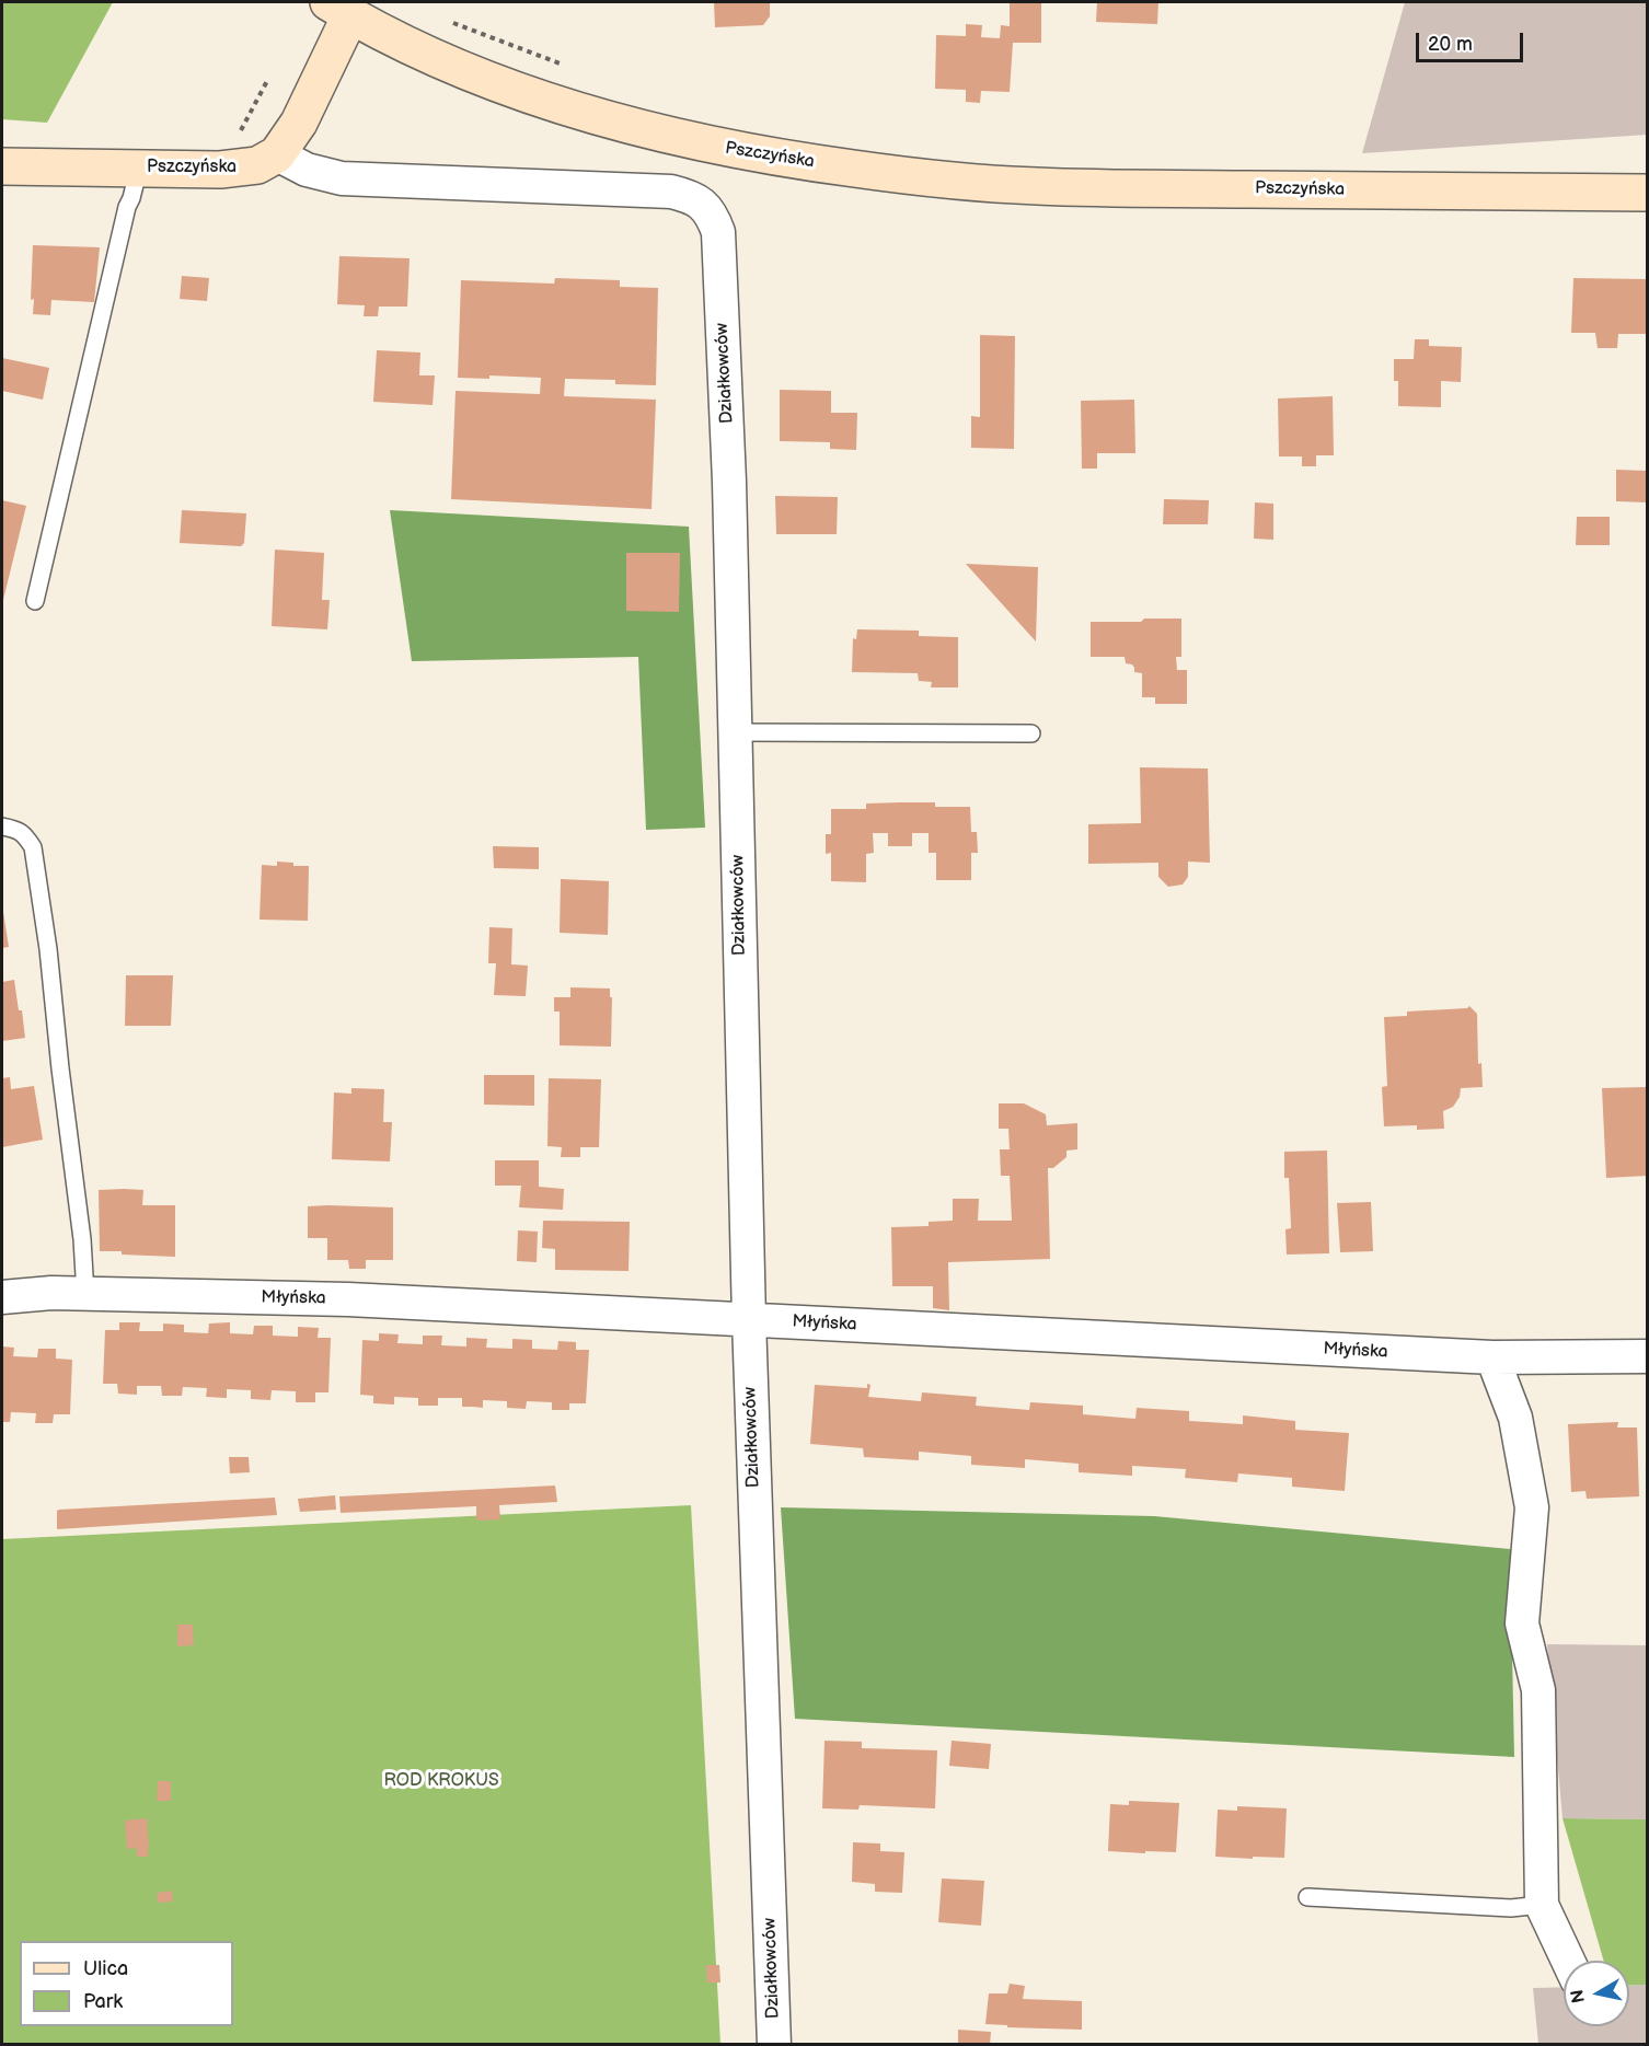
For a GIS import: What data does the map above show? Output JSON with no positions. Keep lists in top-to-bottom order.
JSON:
{
  "streets": {
    "main road": ["Pszczyńska"],
    "street": ["Działkowców", "Młyńska"]
  },
  "crossings": [
    ["Pszczyńska", "Działkowców"],
    ["Działkowców", "Młyńska"]
  ],
  "parks": ["ROD KROKUS"],
  "legend": ["Ulica", "Park"],
  "scale_bar": "20 m",
  "north": "left"
}
